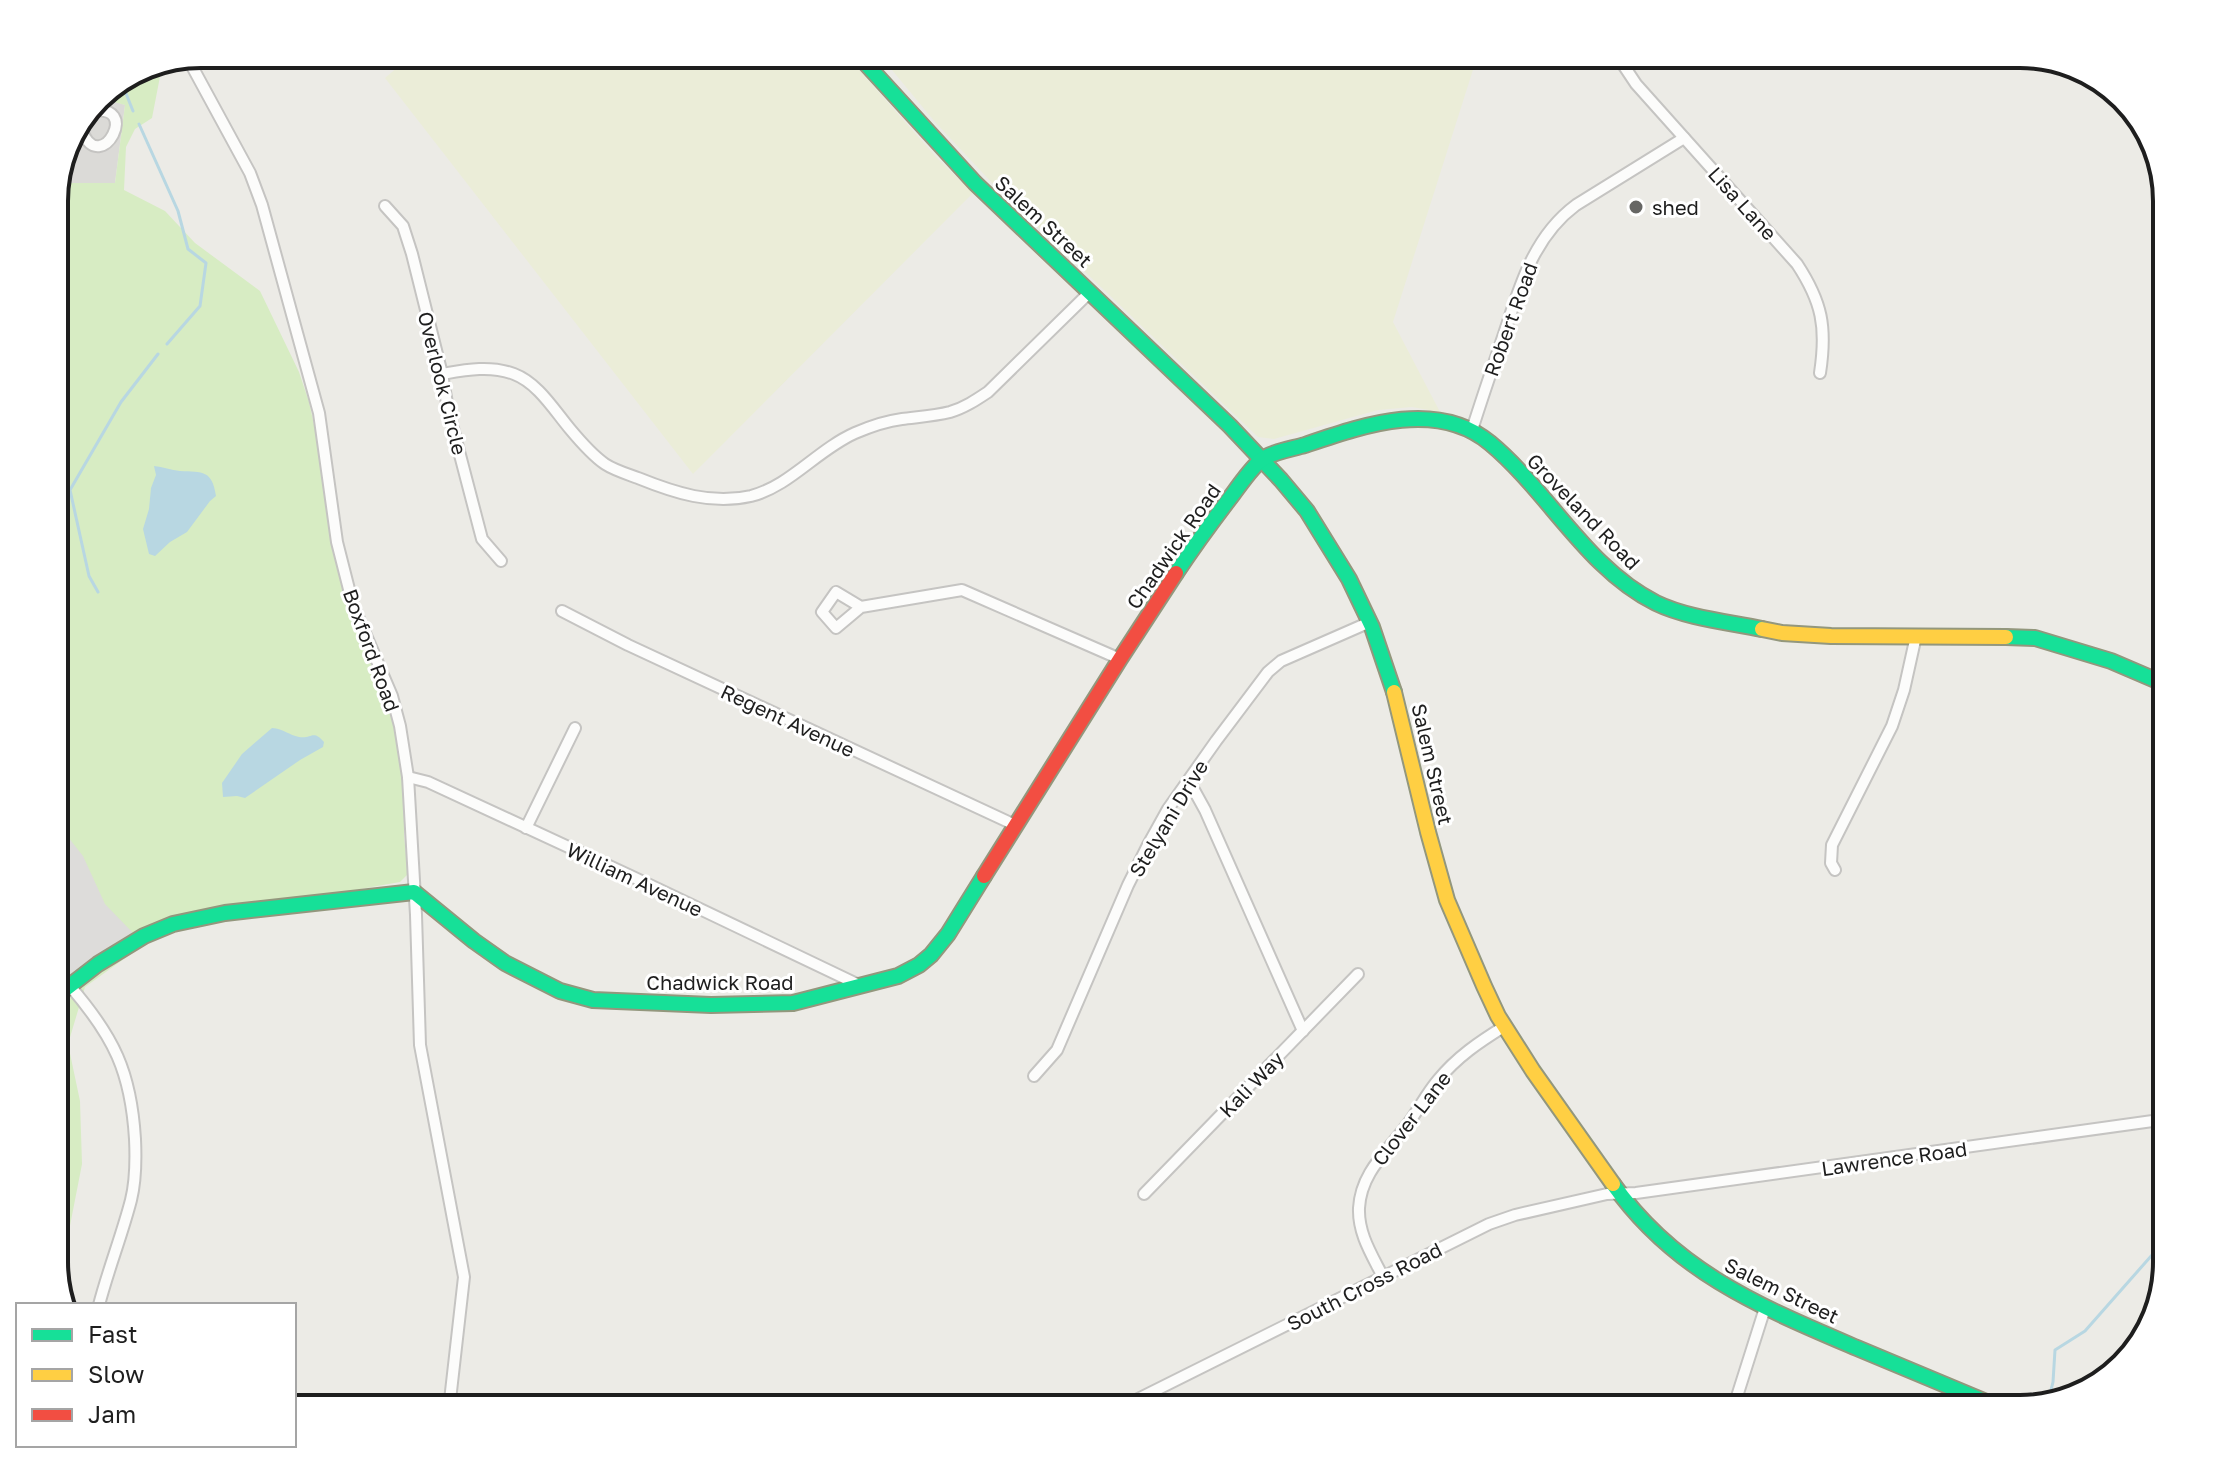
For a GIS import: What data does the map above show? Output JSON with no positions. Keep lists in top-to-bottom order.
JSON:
{
  "streets": {
    "main road": ["Salem Street", "Groveland Road", "Chadwick Road"],
    "street": [
      "Lisa Lane",
      "Robert Road",
      "Overlook Circle",
      "Boxford Road",
      "Regent Avenue",
      "Stelyani Drive",
      "William Avenue",
      "Kali Way",
      "Clover Lane",
      "Lawrence Road",
      "South Cross Road"
    ]
  },
  "crossings": [
    ["Lisa Lane", "Robert Road"],
    ["Salem Street", "Groveland Road"],
    ["Salem Street", "Chadwick Road"],
    ["Salem Street", "Stelyani Drive"],
    ["Salem Street", "Clover Lane"],
    ["Salem Street", "Lawrence Road"],
    ["Salem Street", "South Cross Road"],
    ["Robert Road", "Groveland Road"],
    ["Groveland Road", "Chadwick Road"],
    ["Chadwick Road", "Boxford Road"],
    ["Chadwick Road", "Regent Avenue"],
    ["Chadwick Road", "William Avenue"],
    ["Boxford Road", "William Avenue"],
    ["Clover Lane", "South Cross Road"],
    ["Lawrence Road", "South Cross Road"]
  ],
  "places": ["shed"],
  "legend": ["Fast", "Slow", "Jam"]
}
